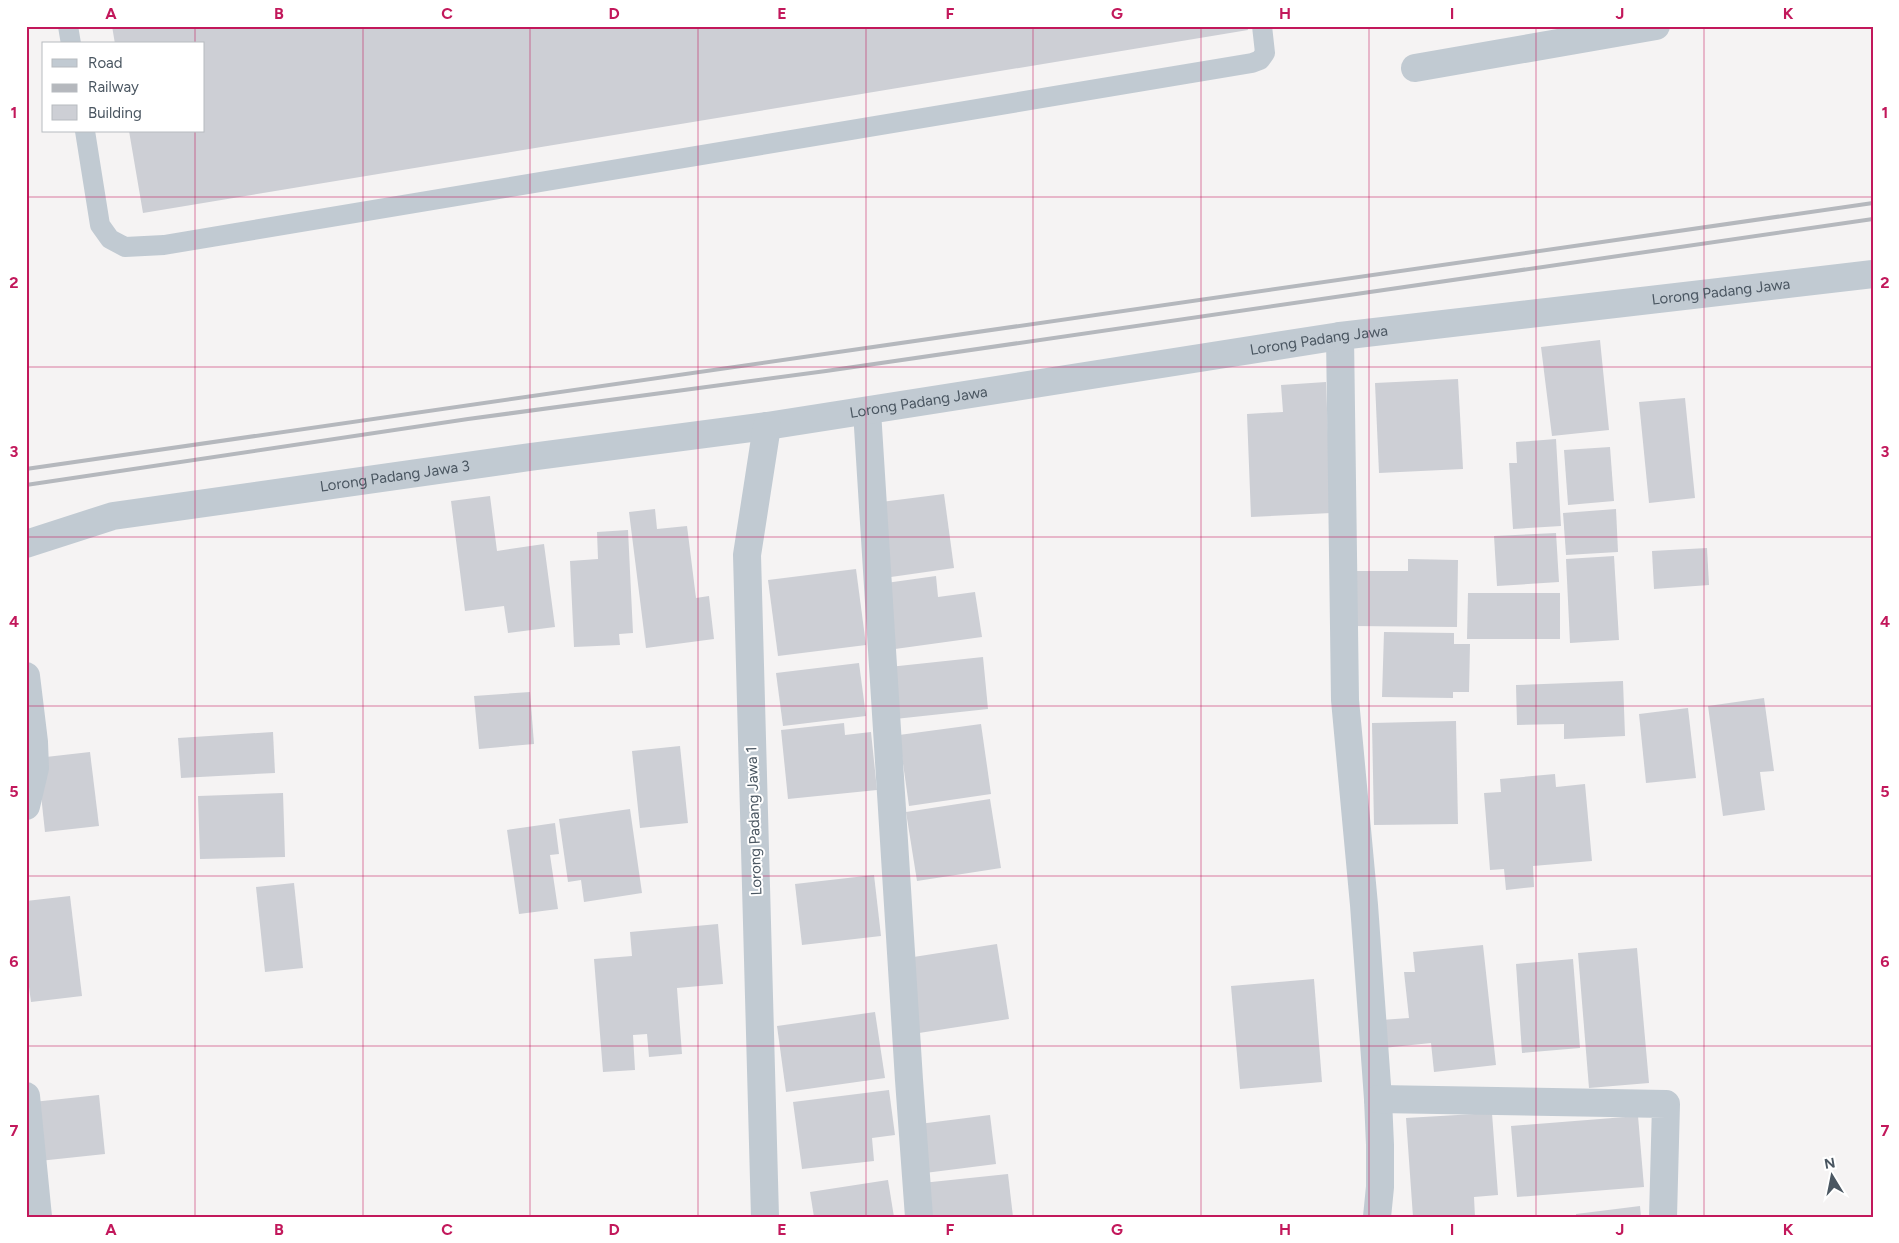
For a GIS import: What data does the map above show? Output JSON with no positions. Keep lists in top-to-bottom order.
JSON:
{
  "streets": {
    "street": ["Lorong Padang Jawa", "Lorong Padang Jawa 3", "Lorong Padang Jawa 1"]
  },
  "crossings": [
    ["Lorong Padang Jawa", "Lorong Padang Jawa 3"],
    ["Lorong Padang Jawa", "Lorong Padang Jawa 1"],
    ["Lorong Padang Jawa 3", "Lorong Padang Jawa 1"]
  ],
  "legend": ["Road", "Railway", "Building"],
  "north": "top",
  "grid": {
    "columns": [
      "A",
      "B",
      "C",
      "D",
      "E",
      "F",
      "G",
      "H",
      "I",
      "J",
      "K"
    ],
    "rows": [
      "1",
      "2",
      "3",
      "4",
      "5",
      "6",
      "7"
    ]
  }
}
